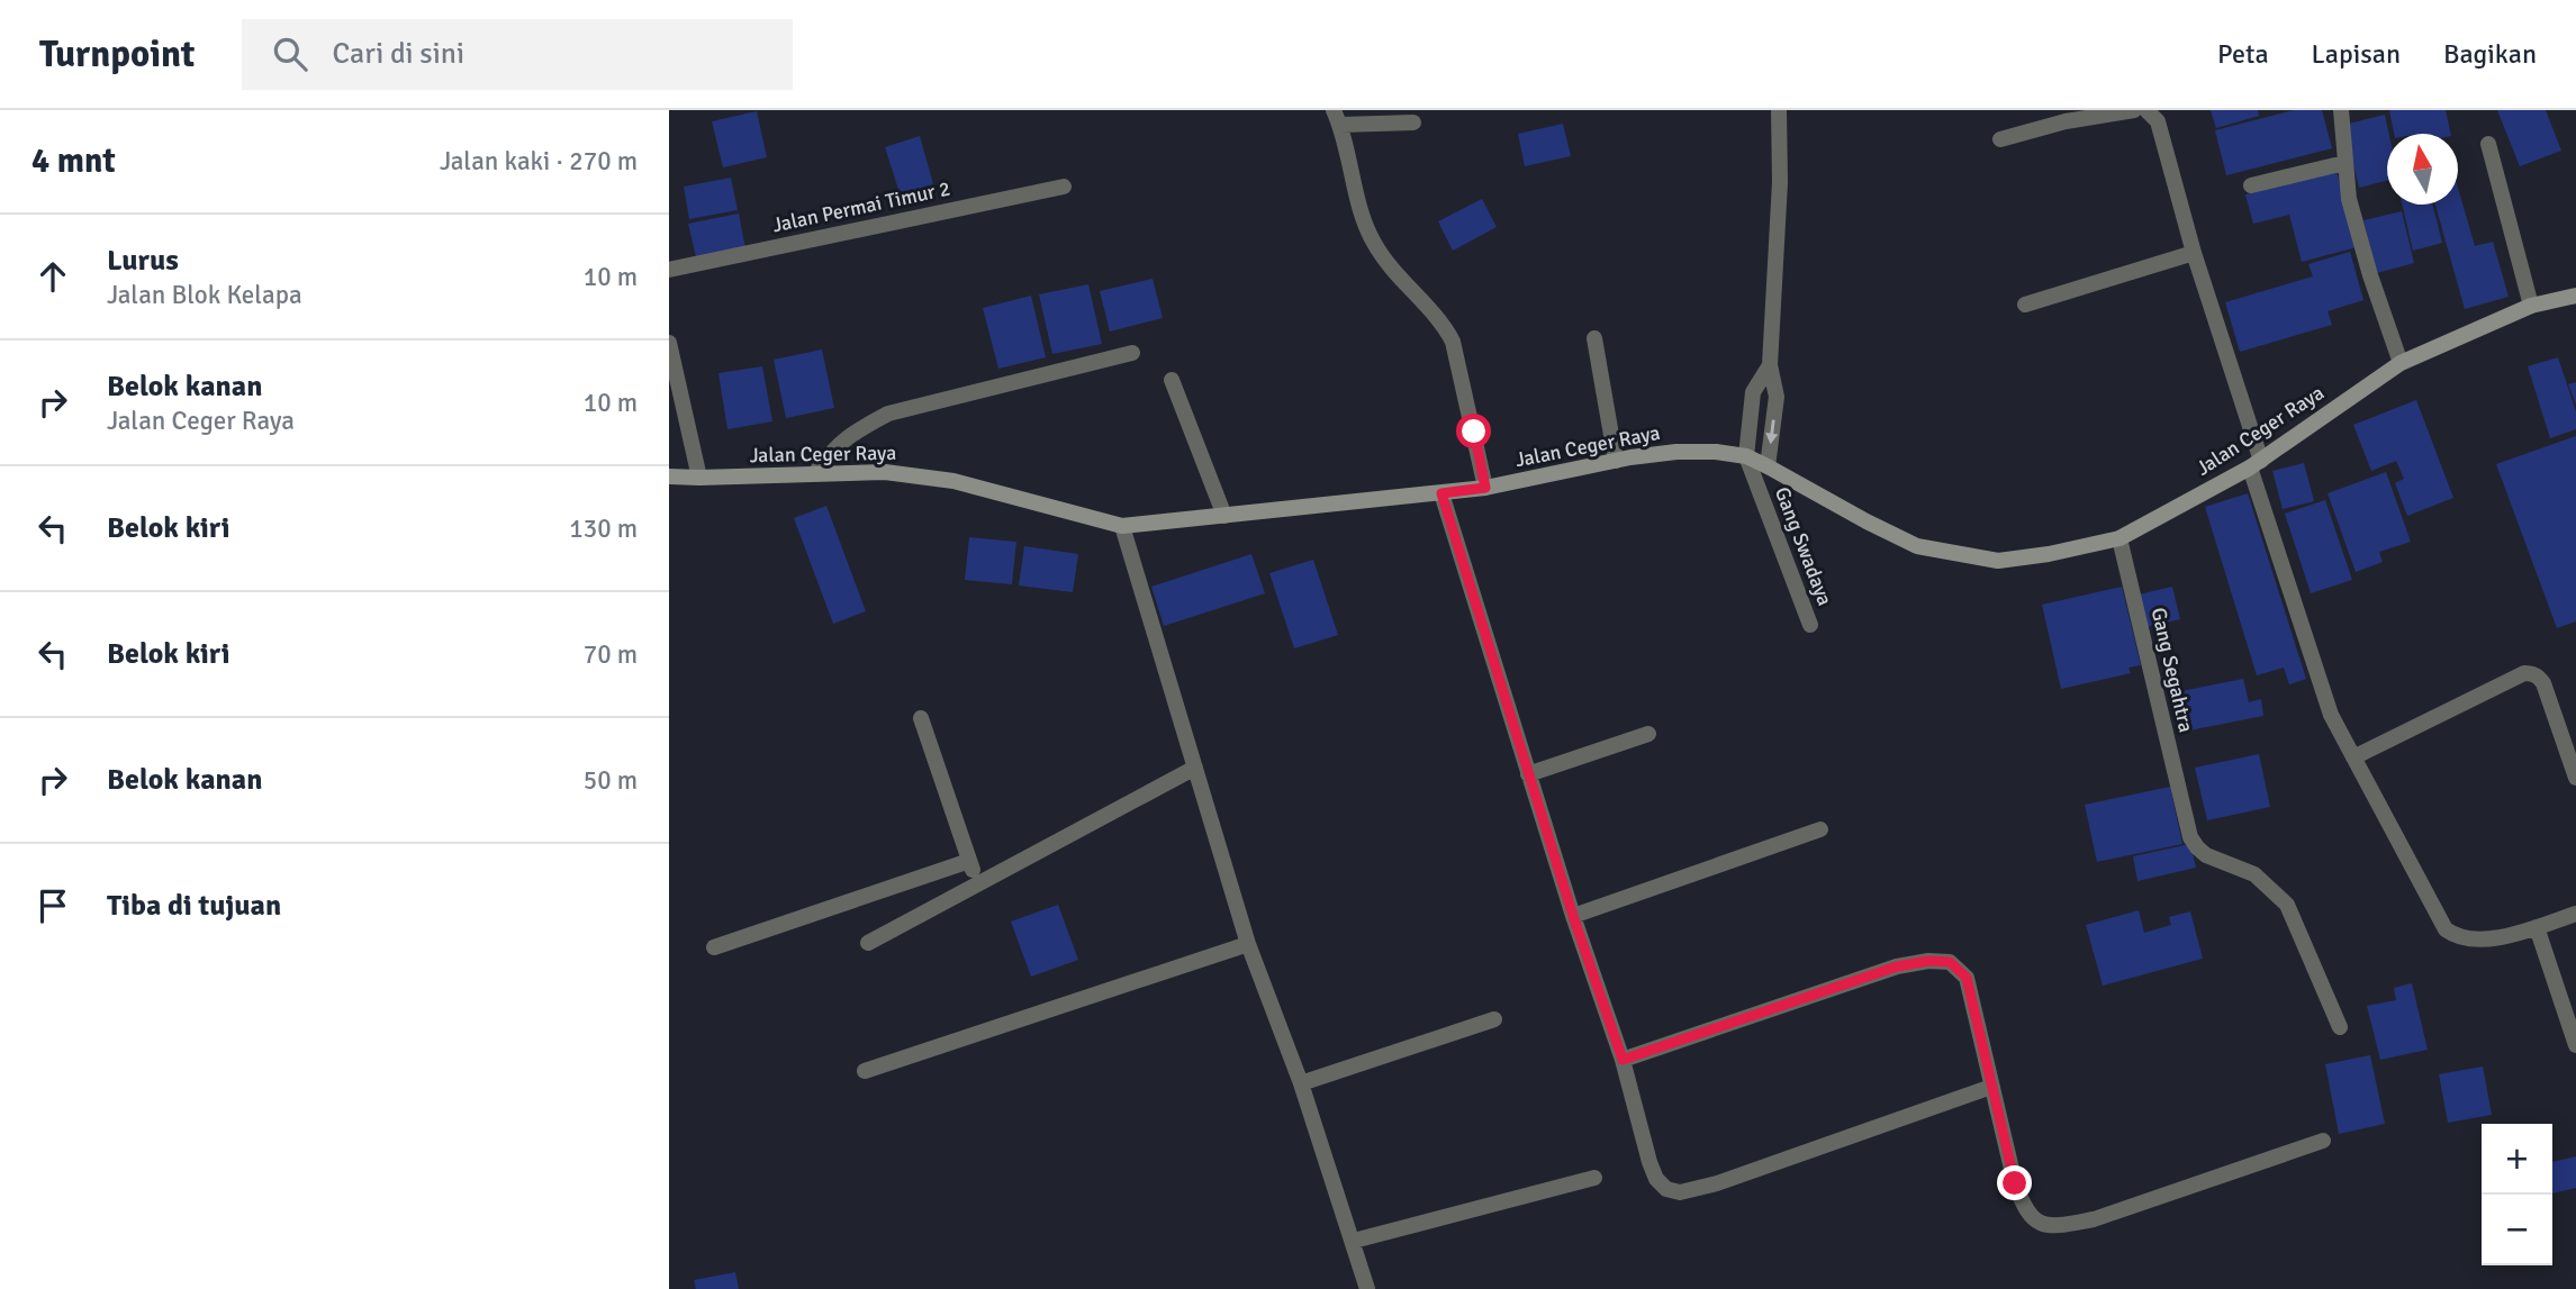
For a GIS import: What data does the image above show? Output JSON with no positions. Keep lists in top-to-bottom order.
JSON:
{
  "streets": {
    "main road": ["Jalan Ceger Raya"],
    "street": ["Jalan Permai Timur 2", "Gang Swadaya", "Gang Segahtra"]
  },
  "crossings": [
    ["Jalan Ceger Raya", "Gang Swadaya"],
    ["Jalan Ceger Raya", "Gang Segahtra"]
  ],
  "north": "top",
  "page": {
    "header": "Turnpoint",
    "search": "Cari di sini",
    "nav": ["Peta", "Lapisan", "Bagikan"],
    "heading": ["4 mnt", "Jalan kaki · 270 m"],
    "list": [
      ["Lurus", "Jalan Blok Kelapa", "10 m"],
      ["Belok kanan", "Jalan Ceger Raya", "10 m"],
      ["Belok kiri", "130 m"],
      ["Belok kiri", "70 m"],
      ["Belok kanan", "50 m"],
      "Tiba di tujuan"
    ],
    "map_buttons": ["+", "−"]
  }
}
